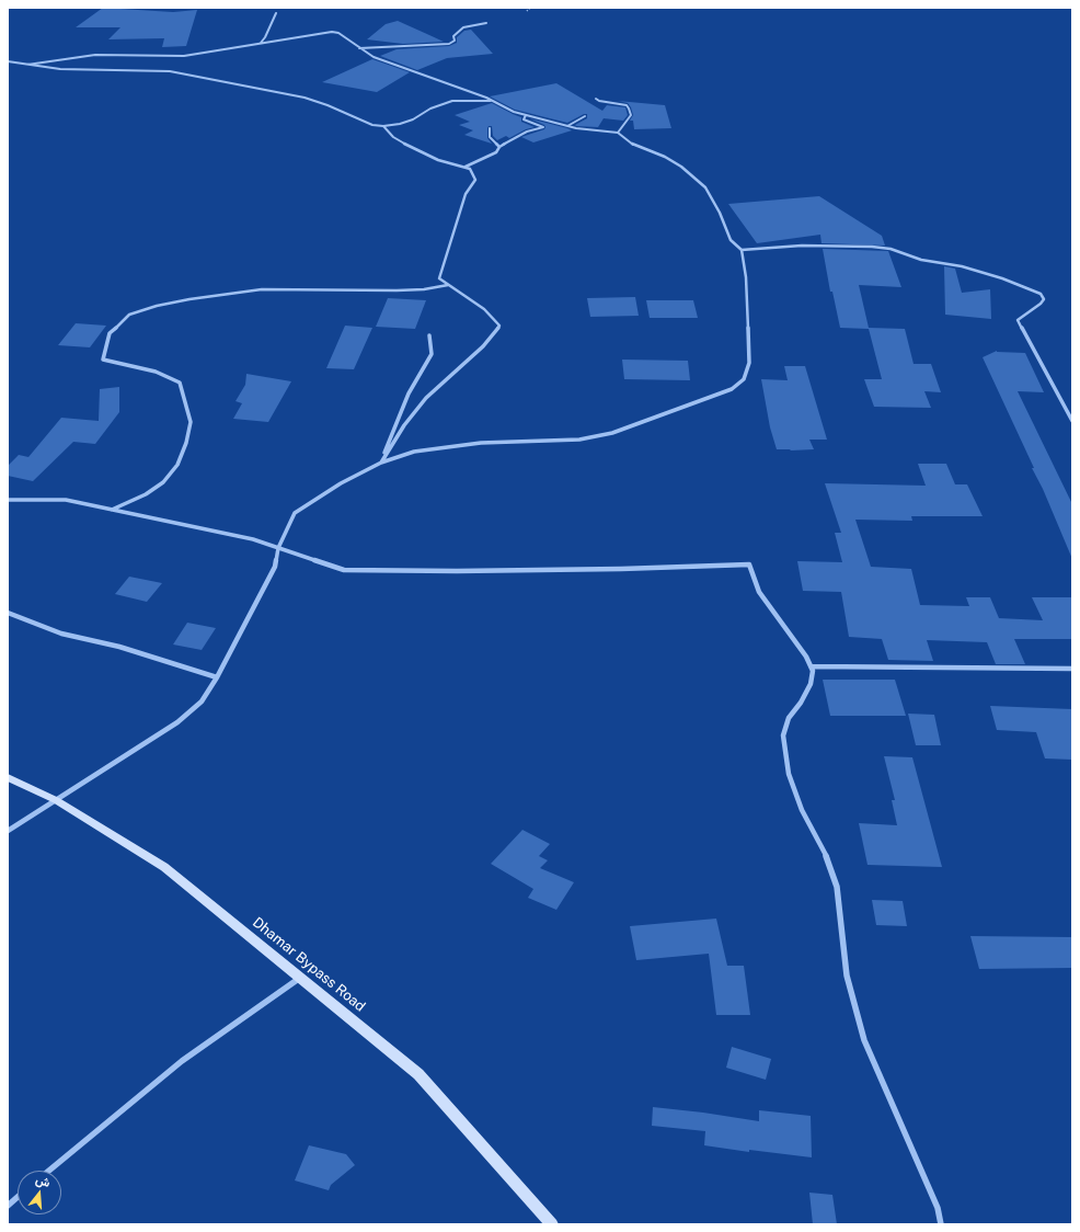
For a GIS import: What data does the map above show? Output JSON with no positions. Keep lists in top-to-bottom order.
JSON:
{
  "streets": {
    "main road": ["Dhamar Bypass Road"]
  },
  "north": "top"
}
